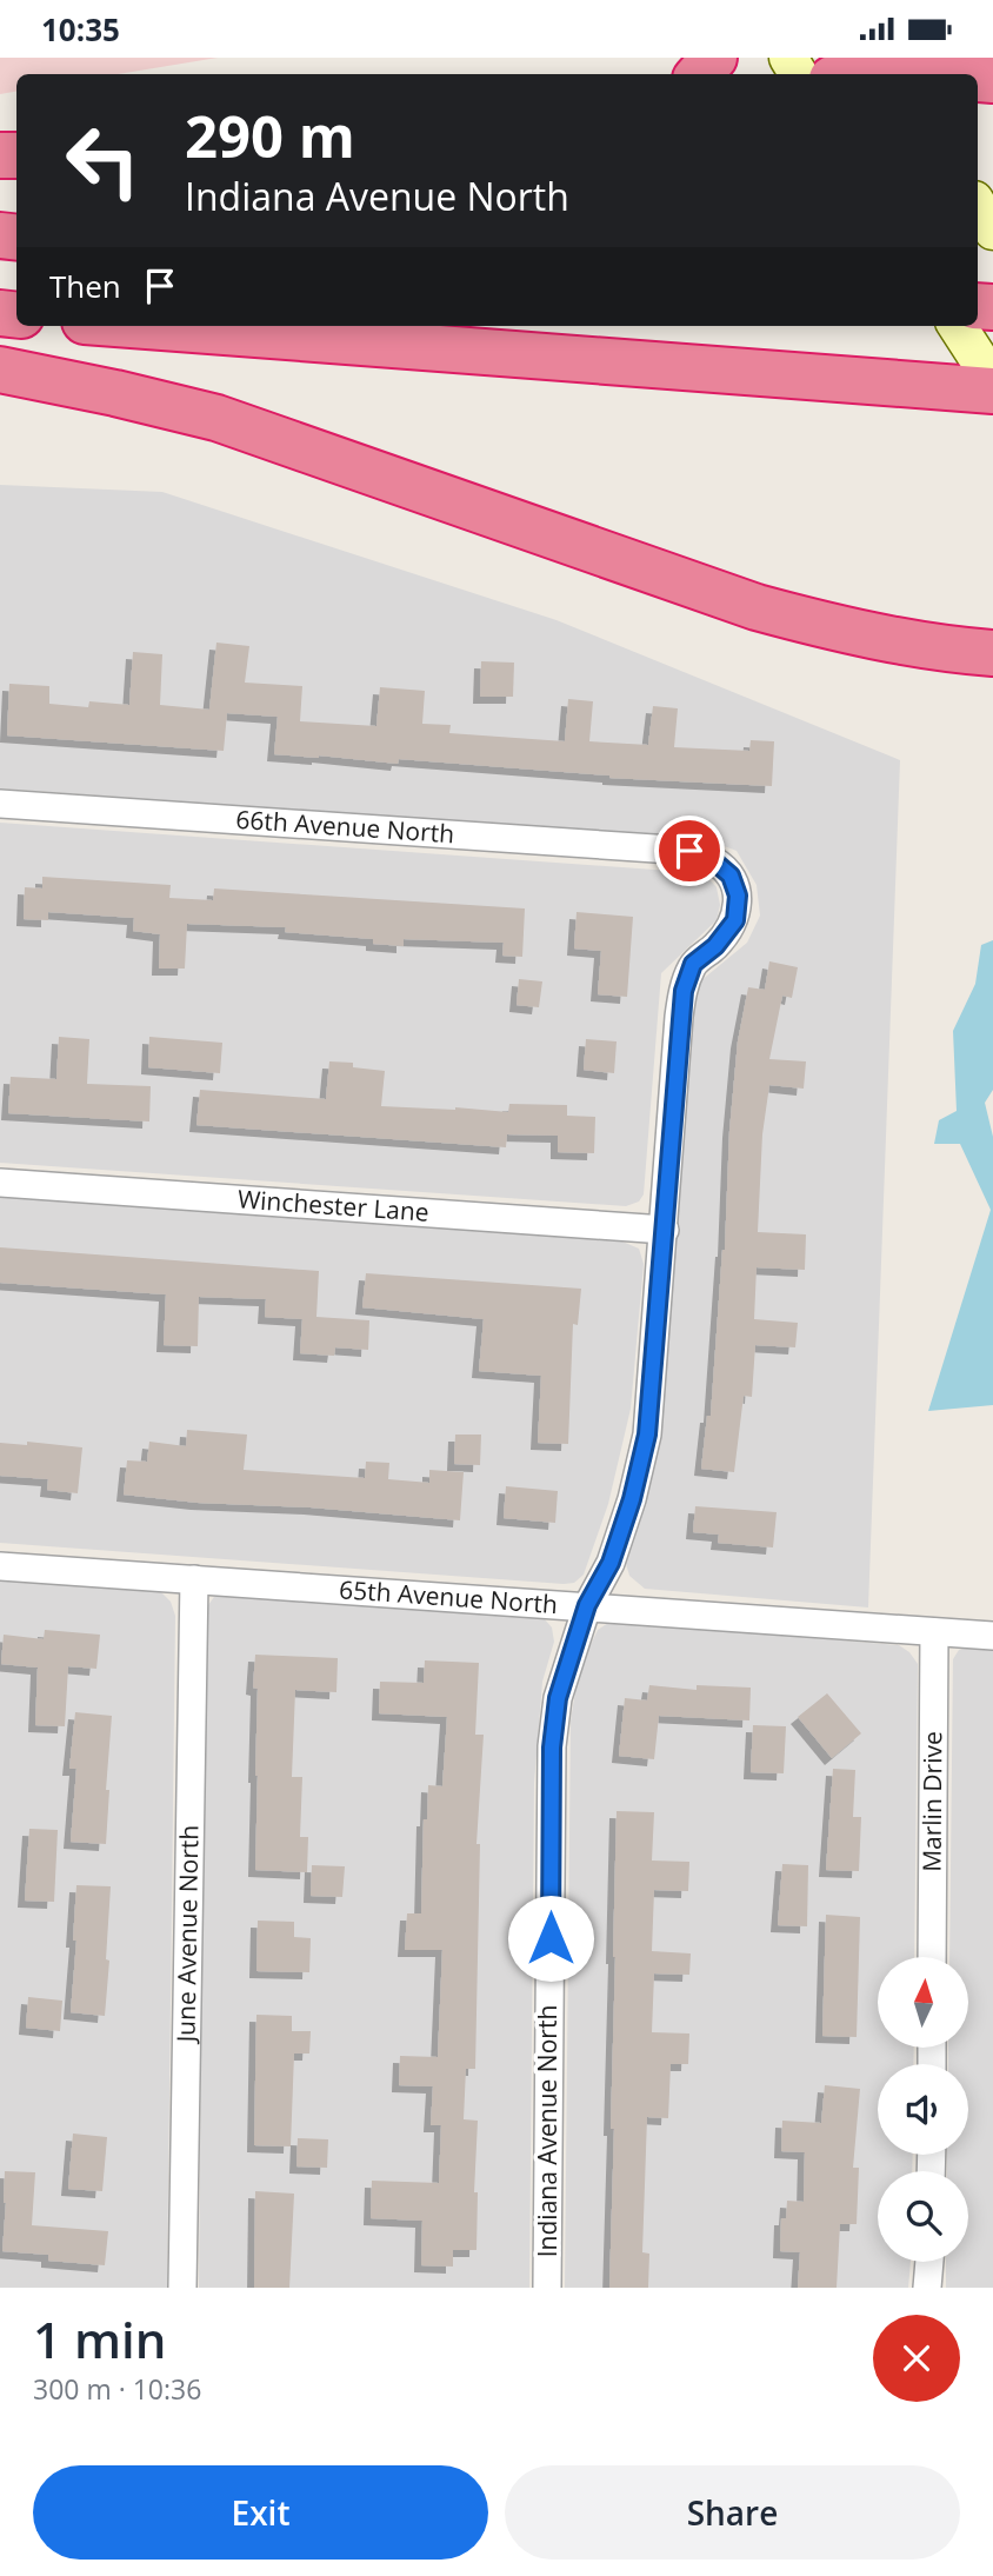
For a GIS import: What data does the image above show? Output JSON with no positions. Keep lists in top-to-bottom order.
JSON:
{
  "streets": {
    "street": [
      "66th Avenue North",
      "Winchester Lane",
      "65th Avenue North",
      "Marlin Drive",
      "June Avenue North",
      "Indiana Avenue North"
    ]
  },
  "crossings": [
    ["66th Avenue North", "Indiana Avenue North"],
    ["Winchester Lane", "Indiana Avenue North"],
    ["65th Avenue North", "Marlin Drive"],
    ["65th Avenue North", "June Avenue North"],
    ["65th Avenue North", "Indiana Avenue North"]
  ],
  "north": "top",
  "page": {
    "status": "10:35",
    "turn": ["290 m", "Indiana Avenue North"],
    "then": "Then",
    "heading": ["1 min", "300 m · 10:36"],
    "buttons": ["Exit", "Share"]
  }
}
